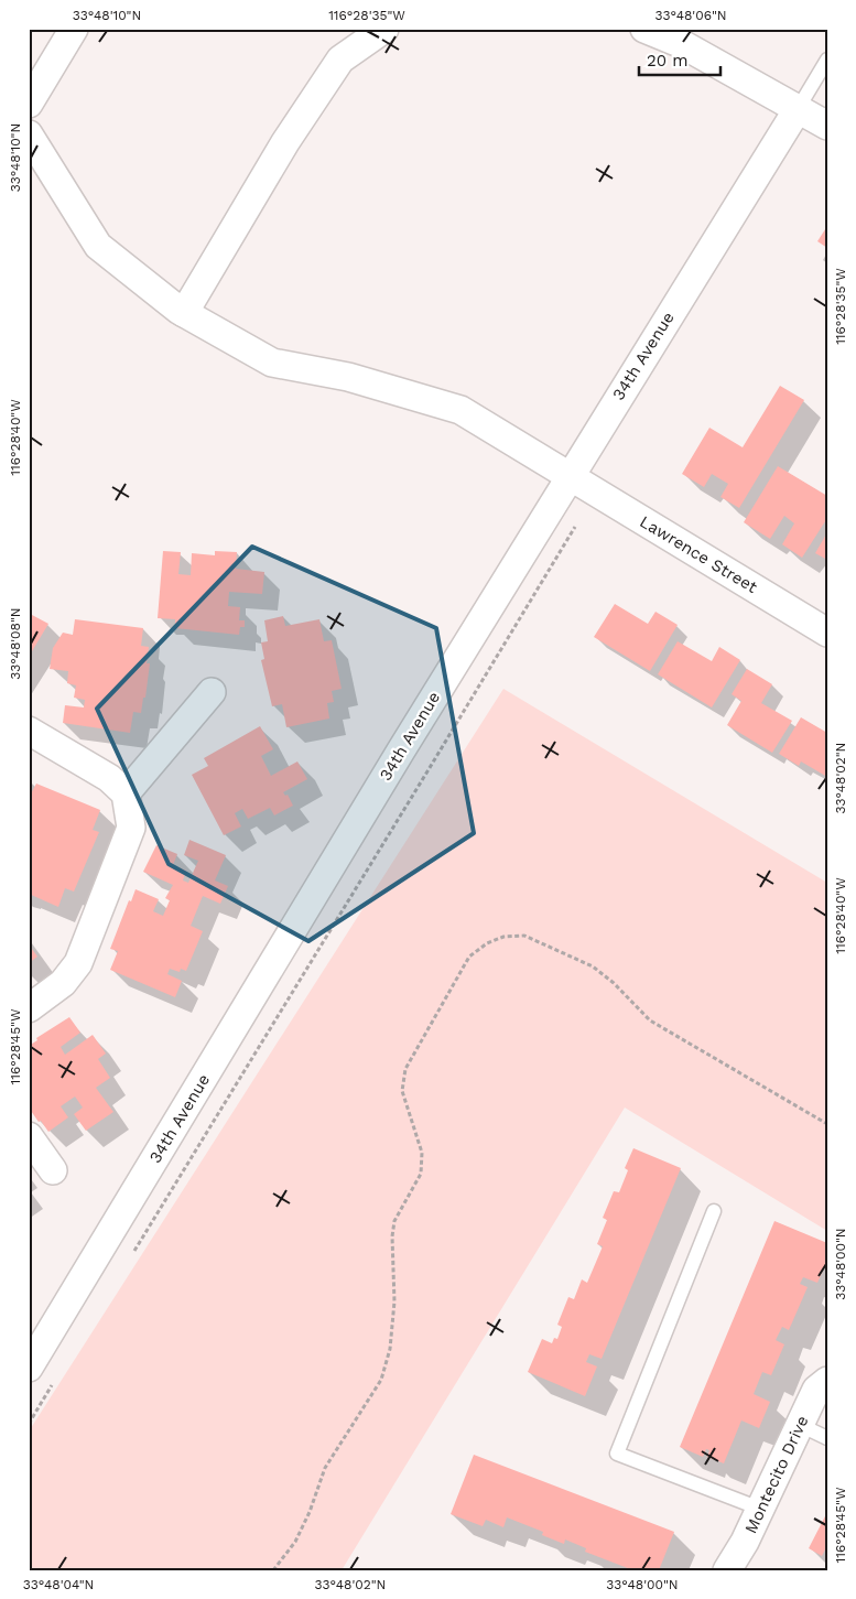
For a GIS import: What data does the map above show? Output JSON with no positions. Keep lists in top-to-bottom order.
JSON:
{
  "streets": {
    "street": ["34th Avenue", "Lawrence Street", "Montecito Drive"]
  },
  "crossings": [
    ["34th Avenue", "Lawrence Street"]
  ],
  "scale_bar": "20 m",
  "coordinates": [
    "33°48'10\"N",
    "116°28'35\"W",
    "33°48'06\"N",
    "116°28'40\"W",
    "33°48'08\"N",
    "33°48'02\"N",
    "116°28'45\"W",
    "33°48'00\"N",
    "33°48'04\"N"
  ]
}
